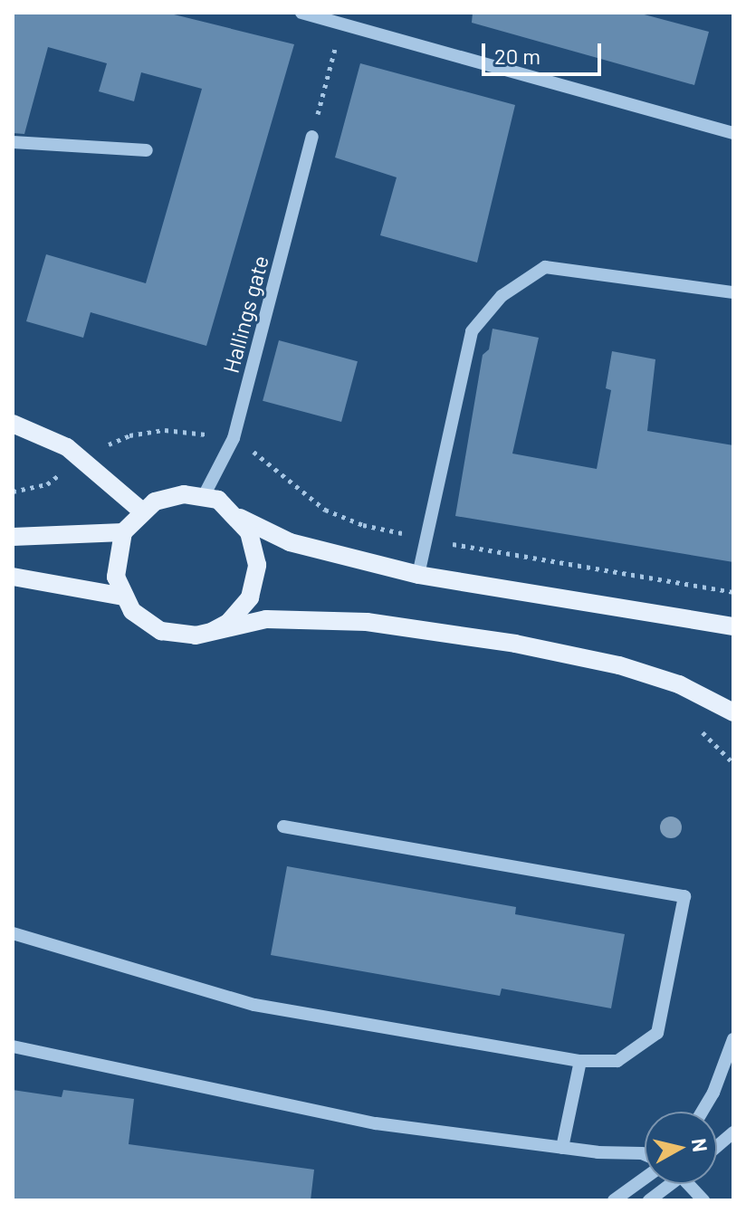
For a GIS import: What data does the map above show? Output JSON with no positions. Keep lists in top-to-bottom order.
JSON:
{
  "streets": {
    "street": ["Hallings gate"]
  },
  "scale_bar": "20 m",
  "north": "right"
}
